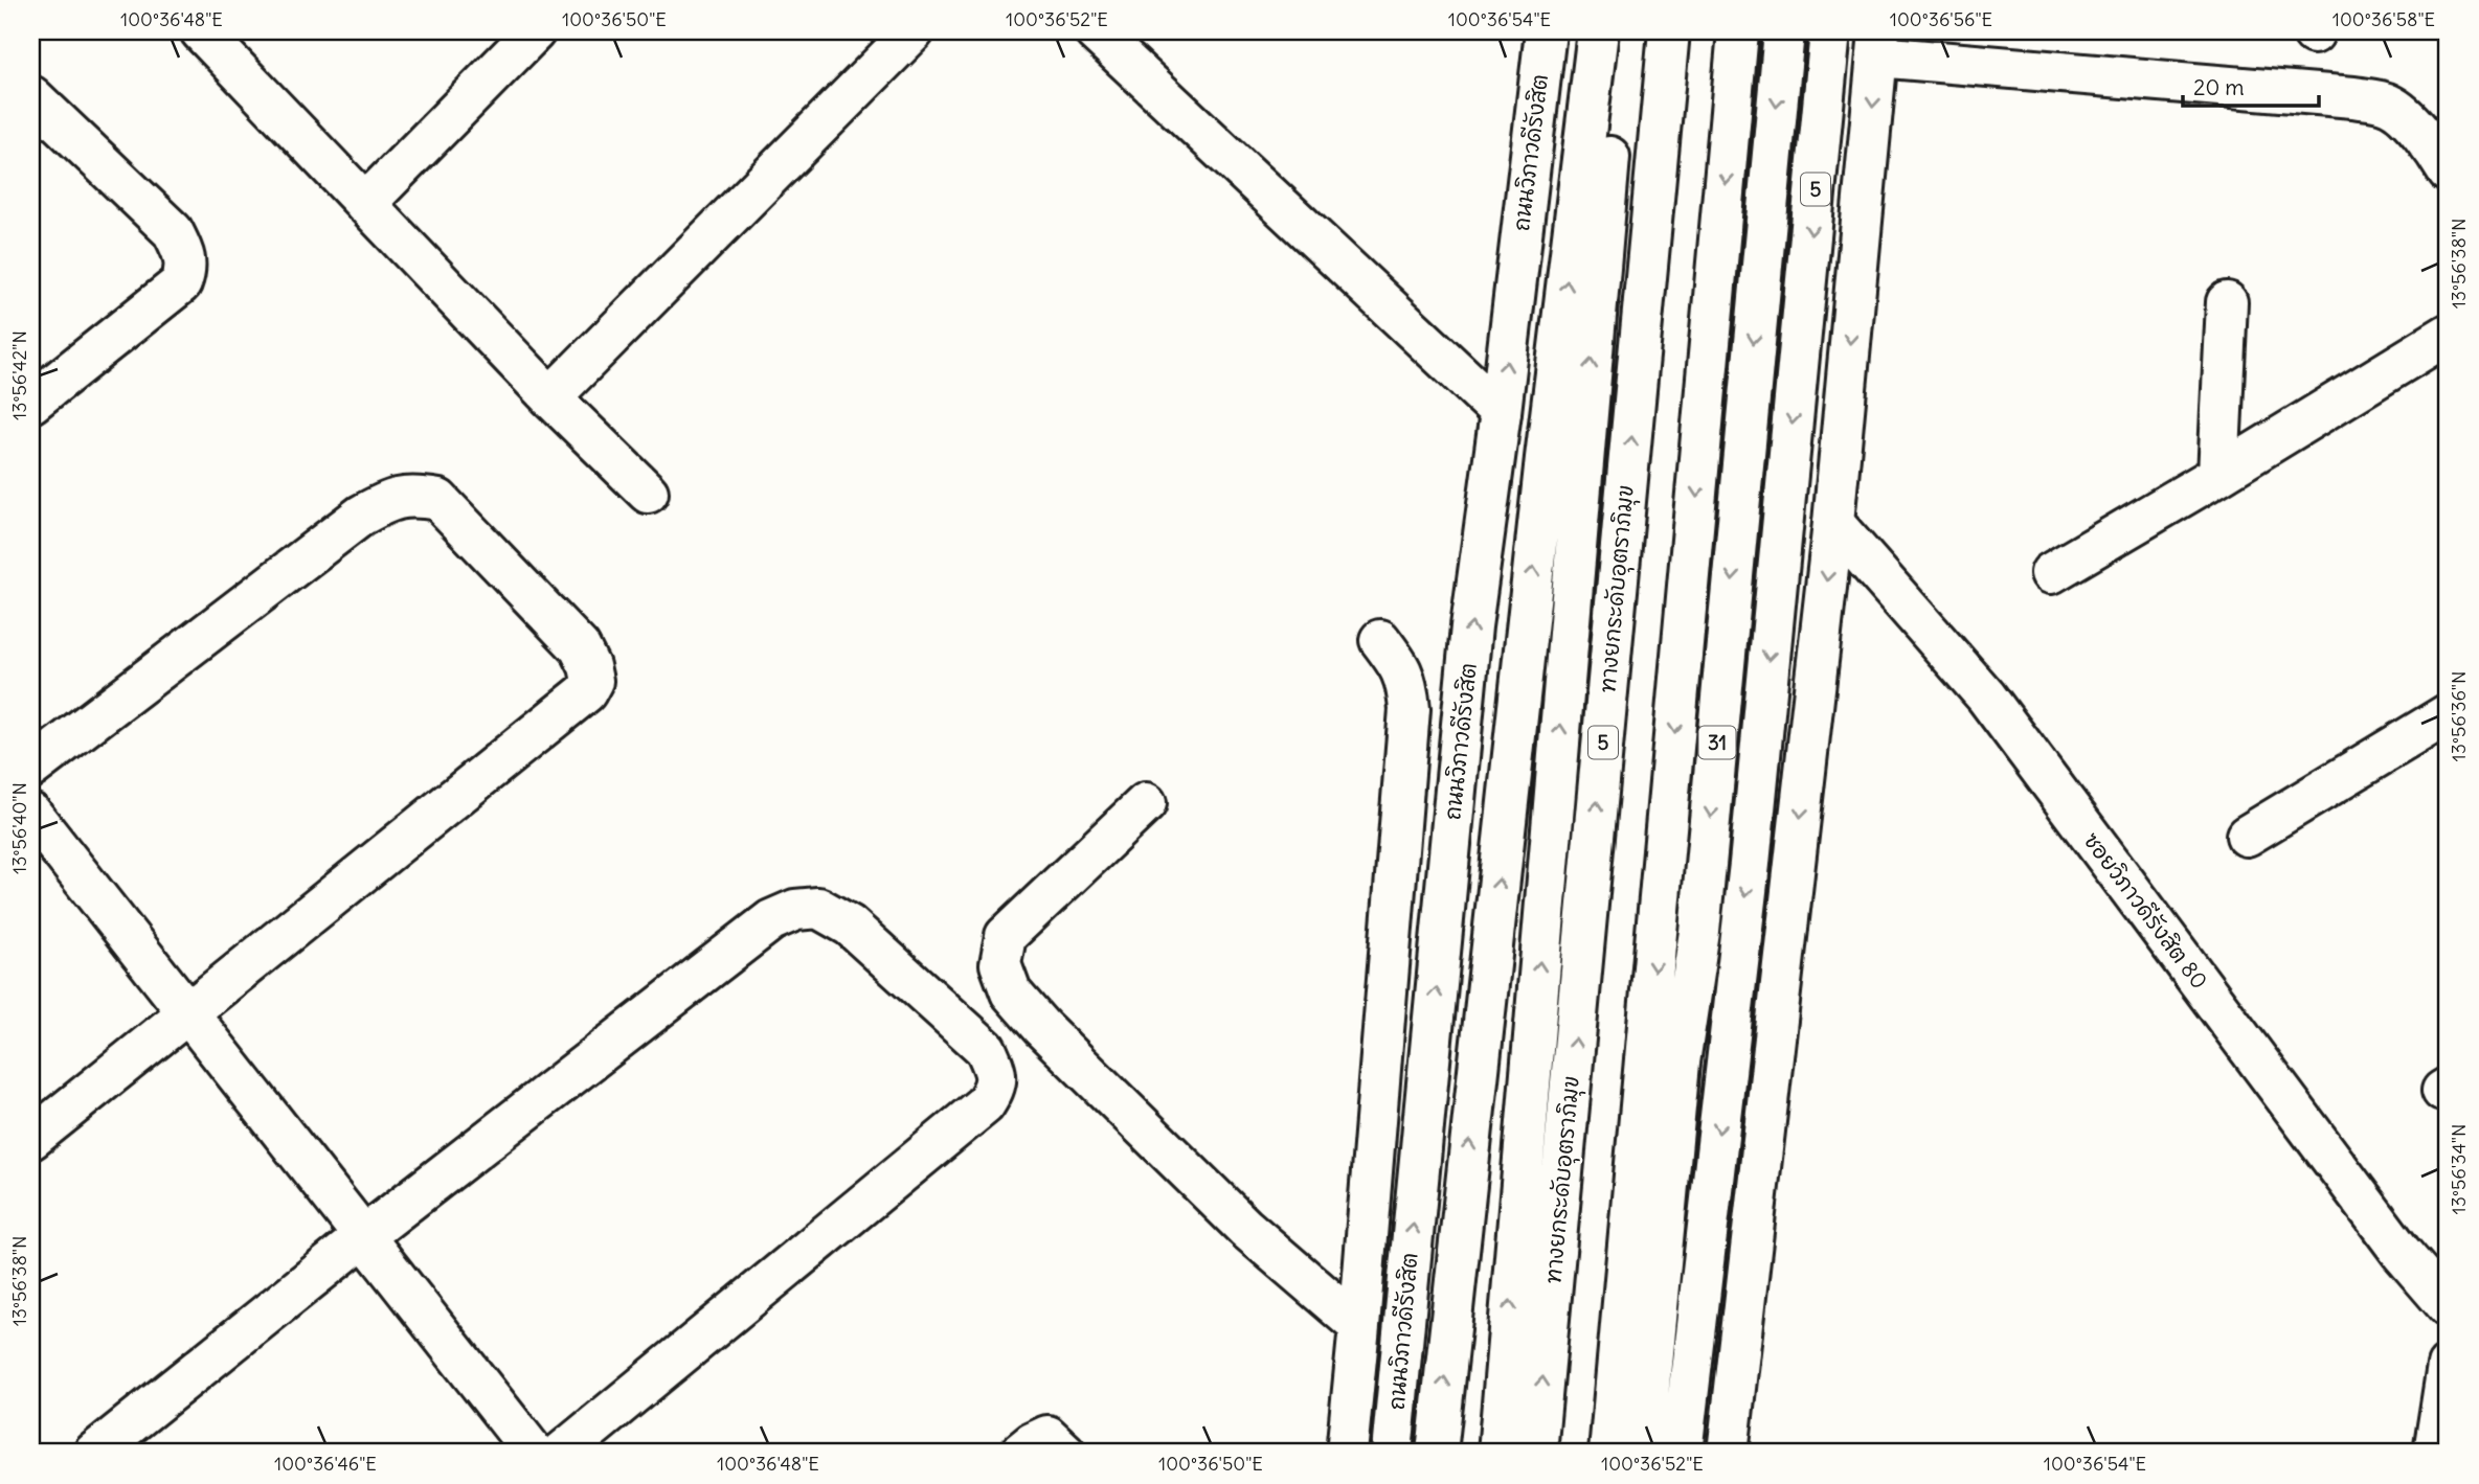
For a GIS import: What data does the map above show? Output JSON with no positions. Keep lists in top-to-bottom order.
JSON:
{
  "streets": {
    "main road": [
      "ถนนวิภาวดีรังสิต",
      "5",
      "ทางยกระดับอุตราภิมุข",
      "31",
      "ซอยวิภาวดีรังสิต 80"
    ]
  },
  "scale_bar": "20 m",
  "coordinates": [
    "100°36'48\"E",
    "100°36'50\"E",
    "100°36'52\"E",
    "100°36'54\"E",
    "100°36'56\"E",
    "100°36'58\"E",
    "13°56'38\"N",
    "13°56'42\"N",
    "13°56'36\"N",
    "13°56'40\"N",
    "13°56'34\"N",
    "100°36'46\"E"
  ]
}
